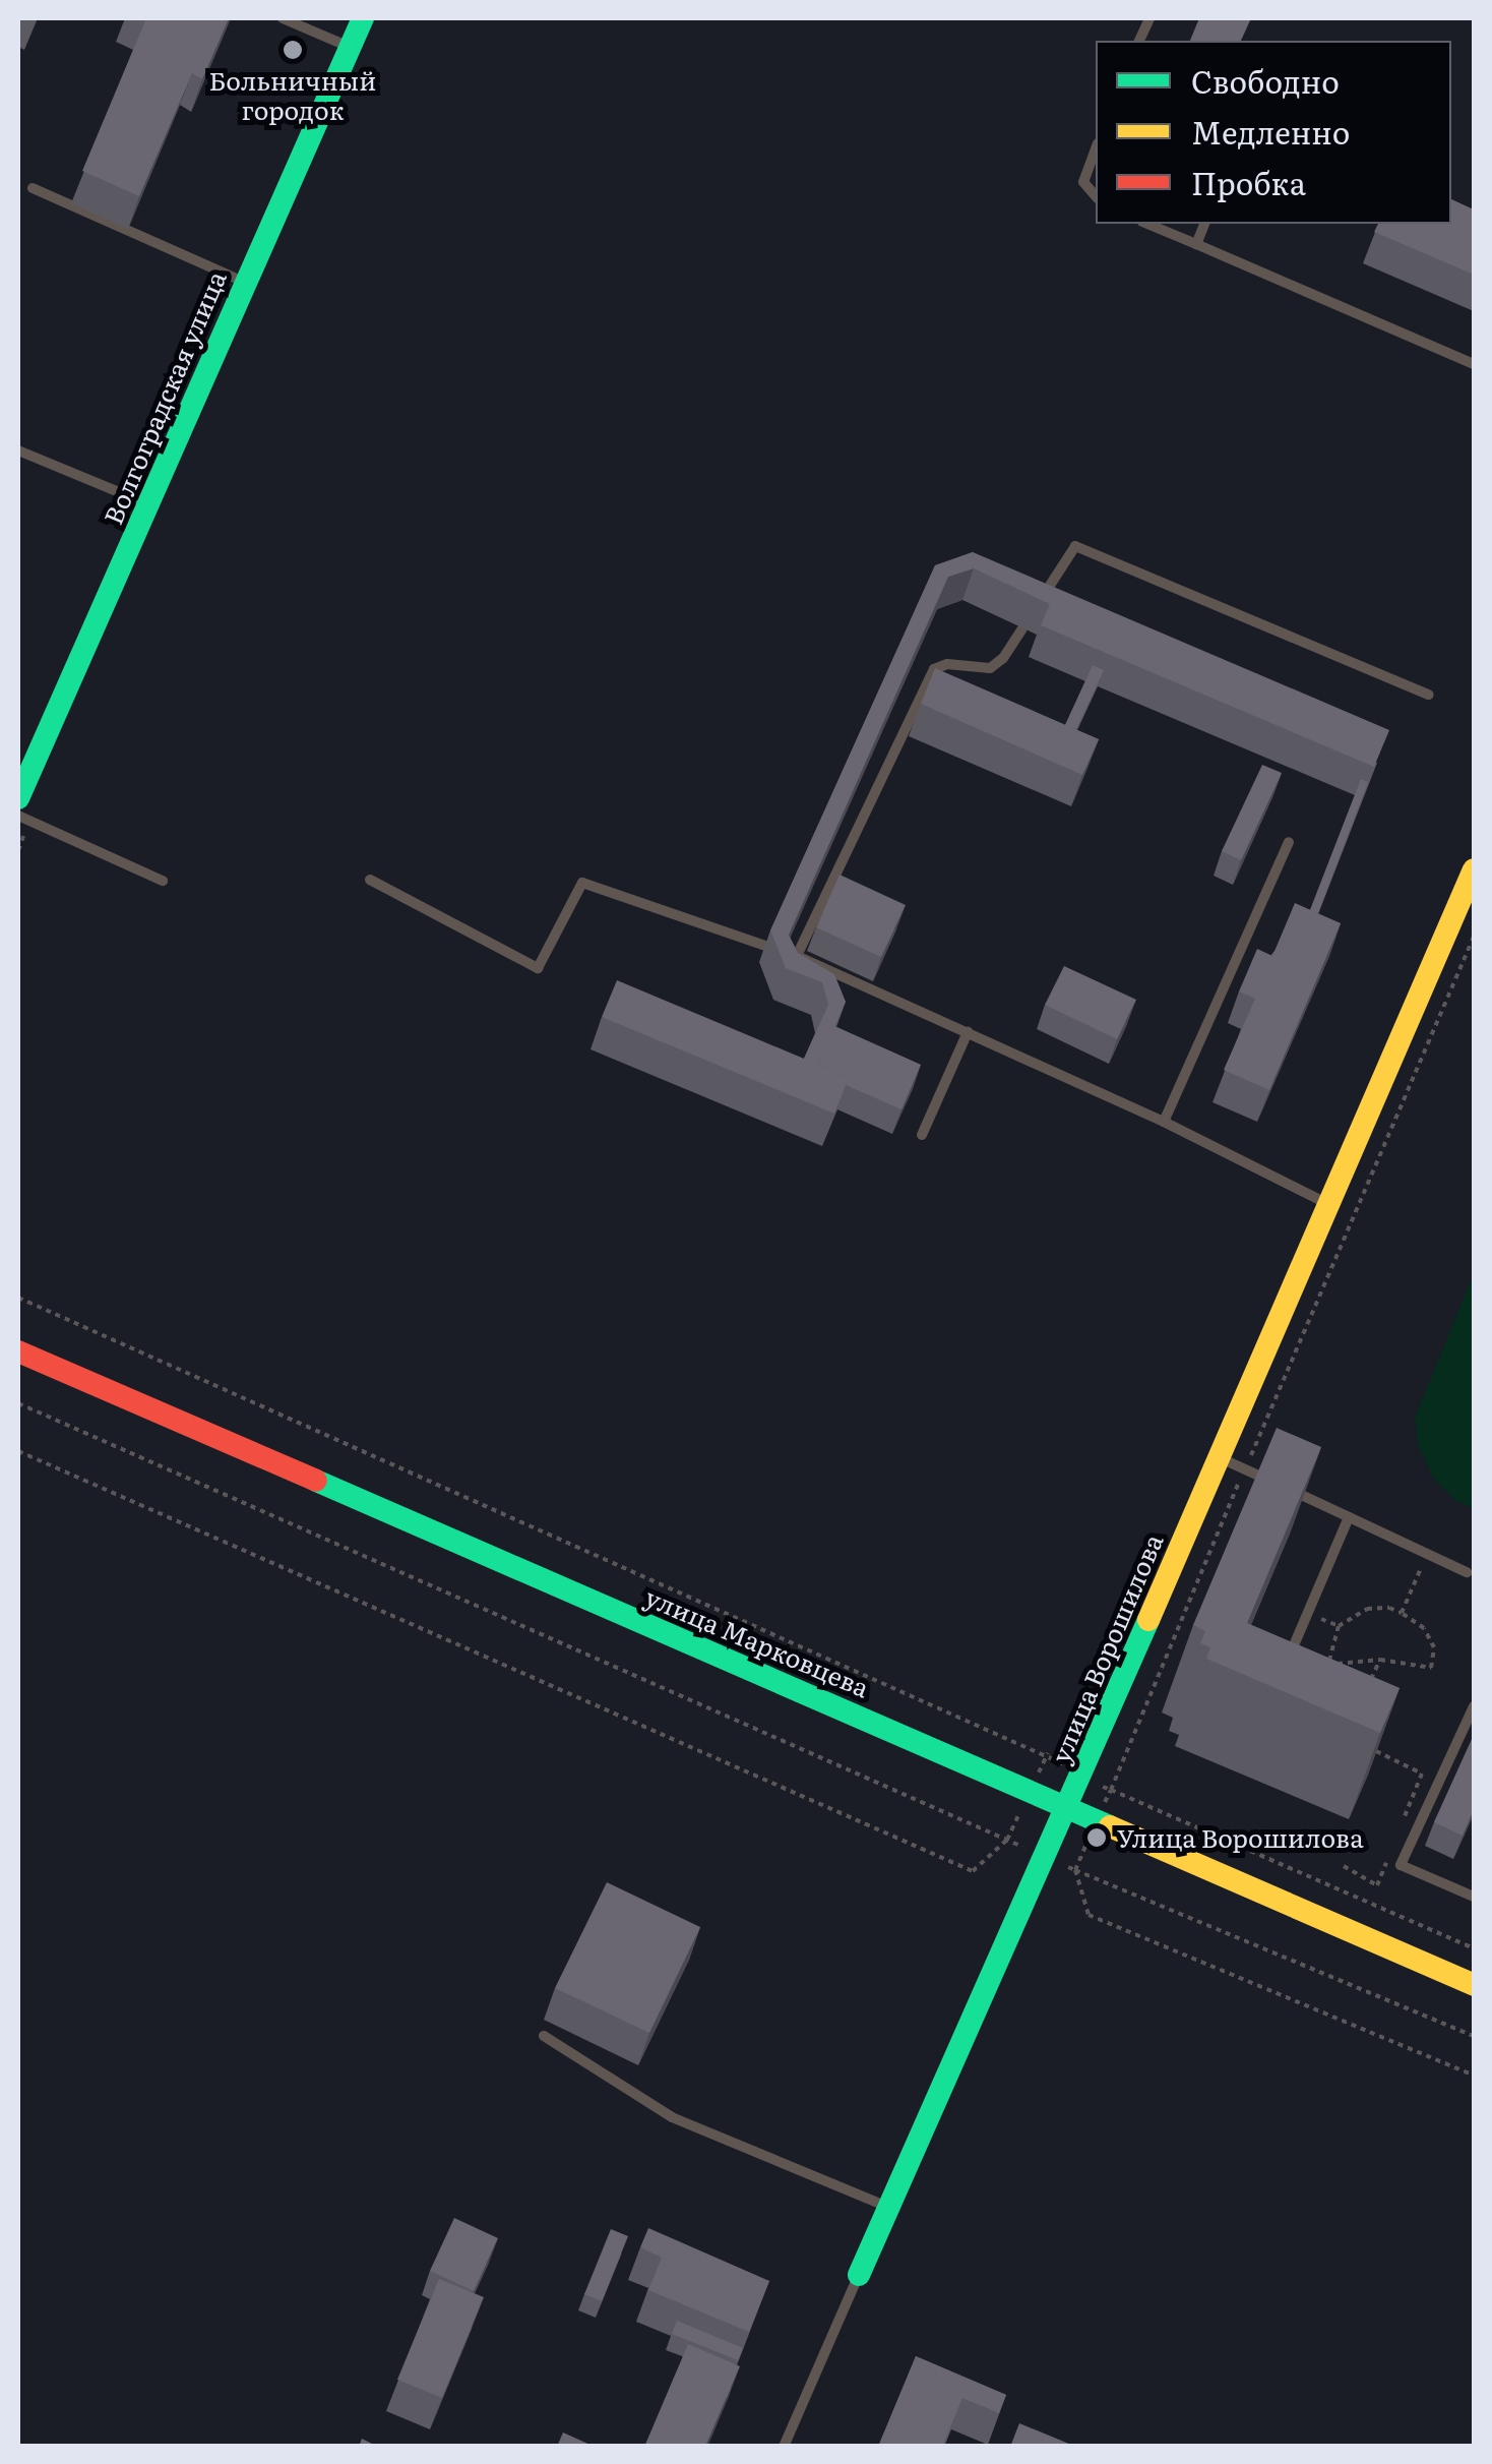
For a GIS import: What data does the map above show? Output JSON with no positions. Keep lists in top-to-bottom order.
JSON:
{
  "streets": {
    "main road": ["Волгоградская улица", "улица Марковцева", "улица Ворошилова"]
  },
  "crossings": [
    ["улица Марковцева", "улица Ворошилова"]
  ],
  "places": ["Больничный городок", "Улица Ворошилова"],
  "legend": ["Свободно", "Медленно", "Пробка"]
}
